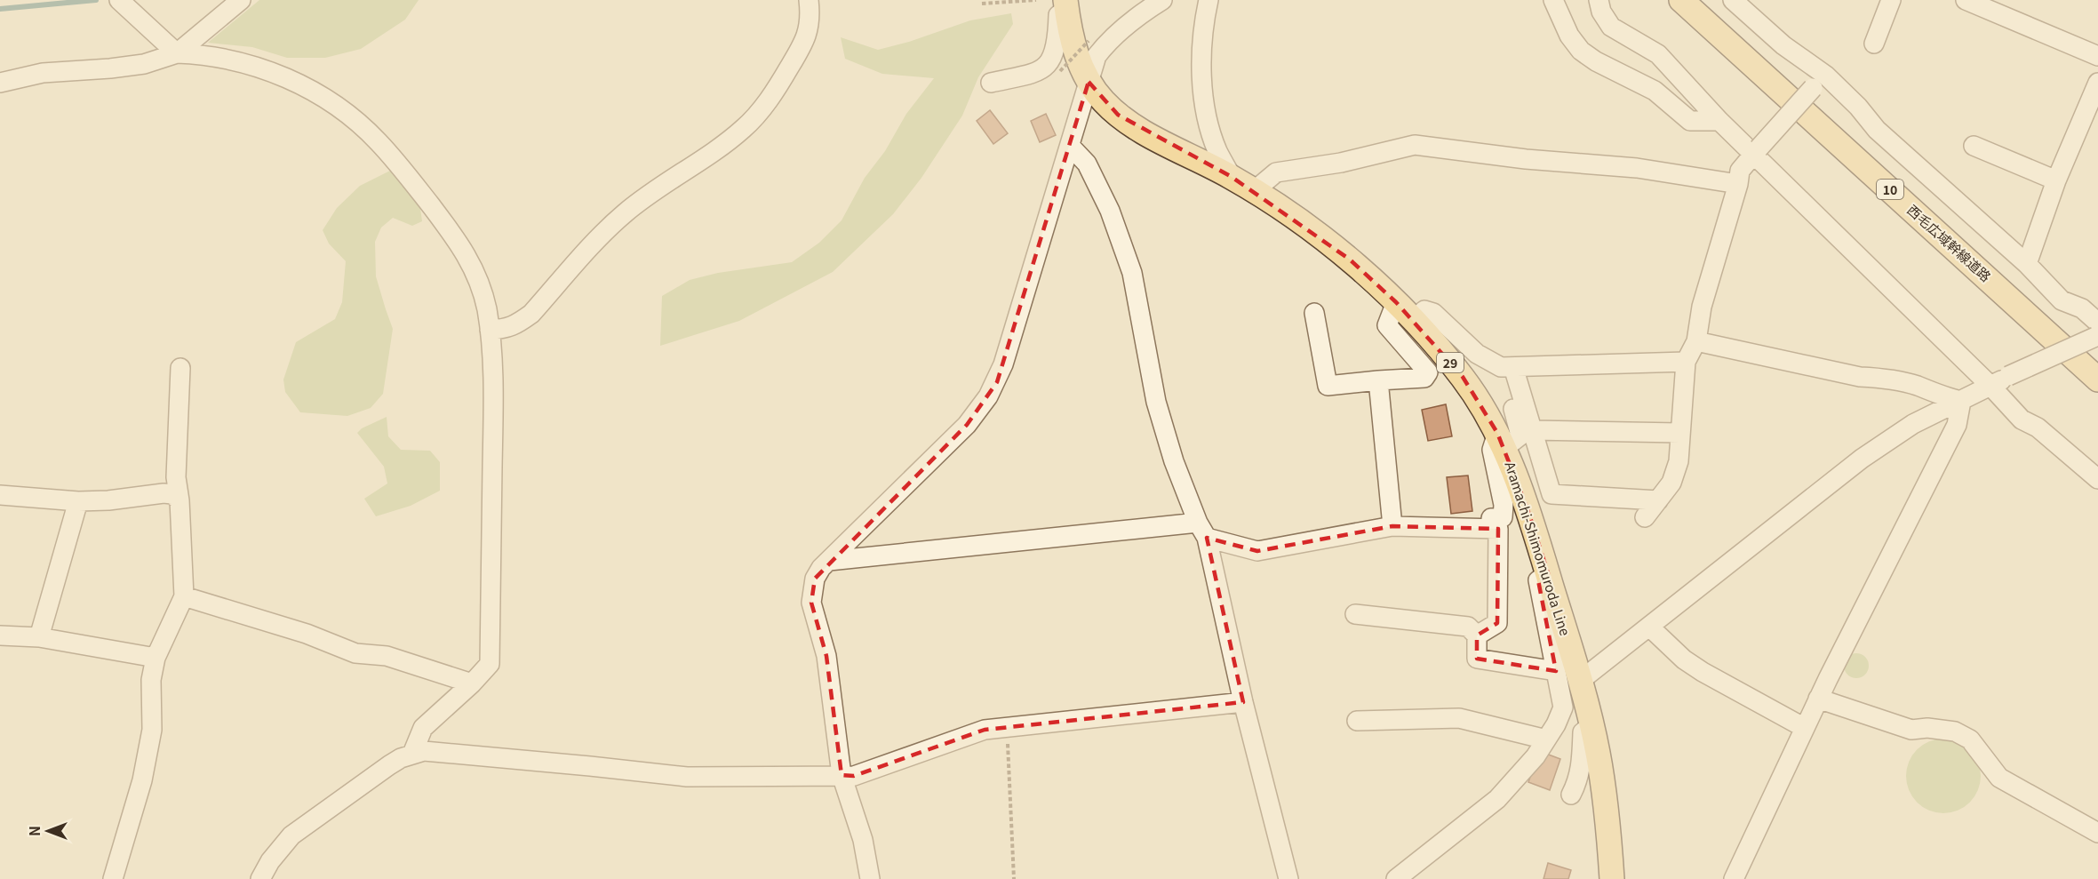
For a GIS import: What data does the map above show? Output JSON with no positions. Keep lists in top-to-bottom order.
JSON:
{
  "streets": {
    "main road": [
      "10",
      "西毛広域幹線道路",
      "29",
      "Aramachi-Shimomuroda Line"
    ]
  },
  "north": "left"
}
